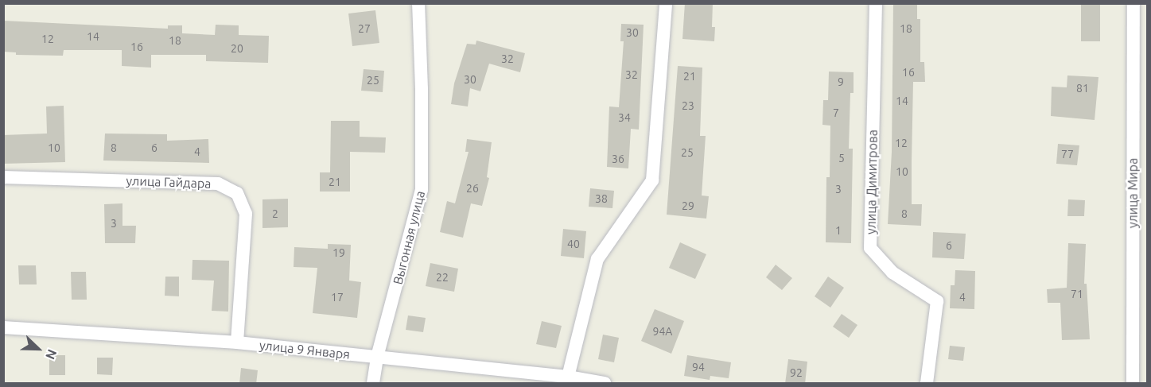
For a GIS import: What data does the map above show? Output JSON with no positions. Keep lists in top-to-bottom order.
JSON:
{
  "streets": {
    "street": [
      "улица Гайдара",
      "улица Димитрова",
      "улица Мира",
      "Выгонная улица",
      "улица 9 Января"
    ]
  },
  "crossings": [
    ["улица Гайдара", "улица 9 Января"],
    ["Выгонная улица", "улица 9 Января"]
  ],
  "house_numbers": [
    "27",
    "18",
    "30",
    "14",
    "12",
    "18",
    "16",
    "20",
    "32",
    "16",
    "32",
    "21",
    "30",
    "25",
    "9",
    "81",
    "14",
    "23",
    "7",
    "34",
    "12",
    "10",
    "8",
    "6",
    "4",
    "25",
    "77",
    "5",
    "36",
    "10",
    "21",
    "26",
    "3",
    "38",
    "29",
    "2",
    "8",
    "3",
    "1",
    "40",
    "6",
    "19",
    "22",
    "71",
    "17",
    "4",
    "94А",
    "94",
    "92"
  ],
  "north": "bottom right"
}
